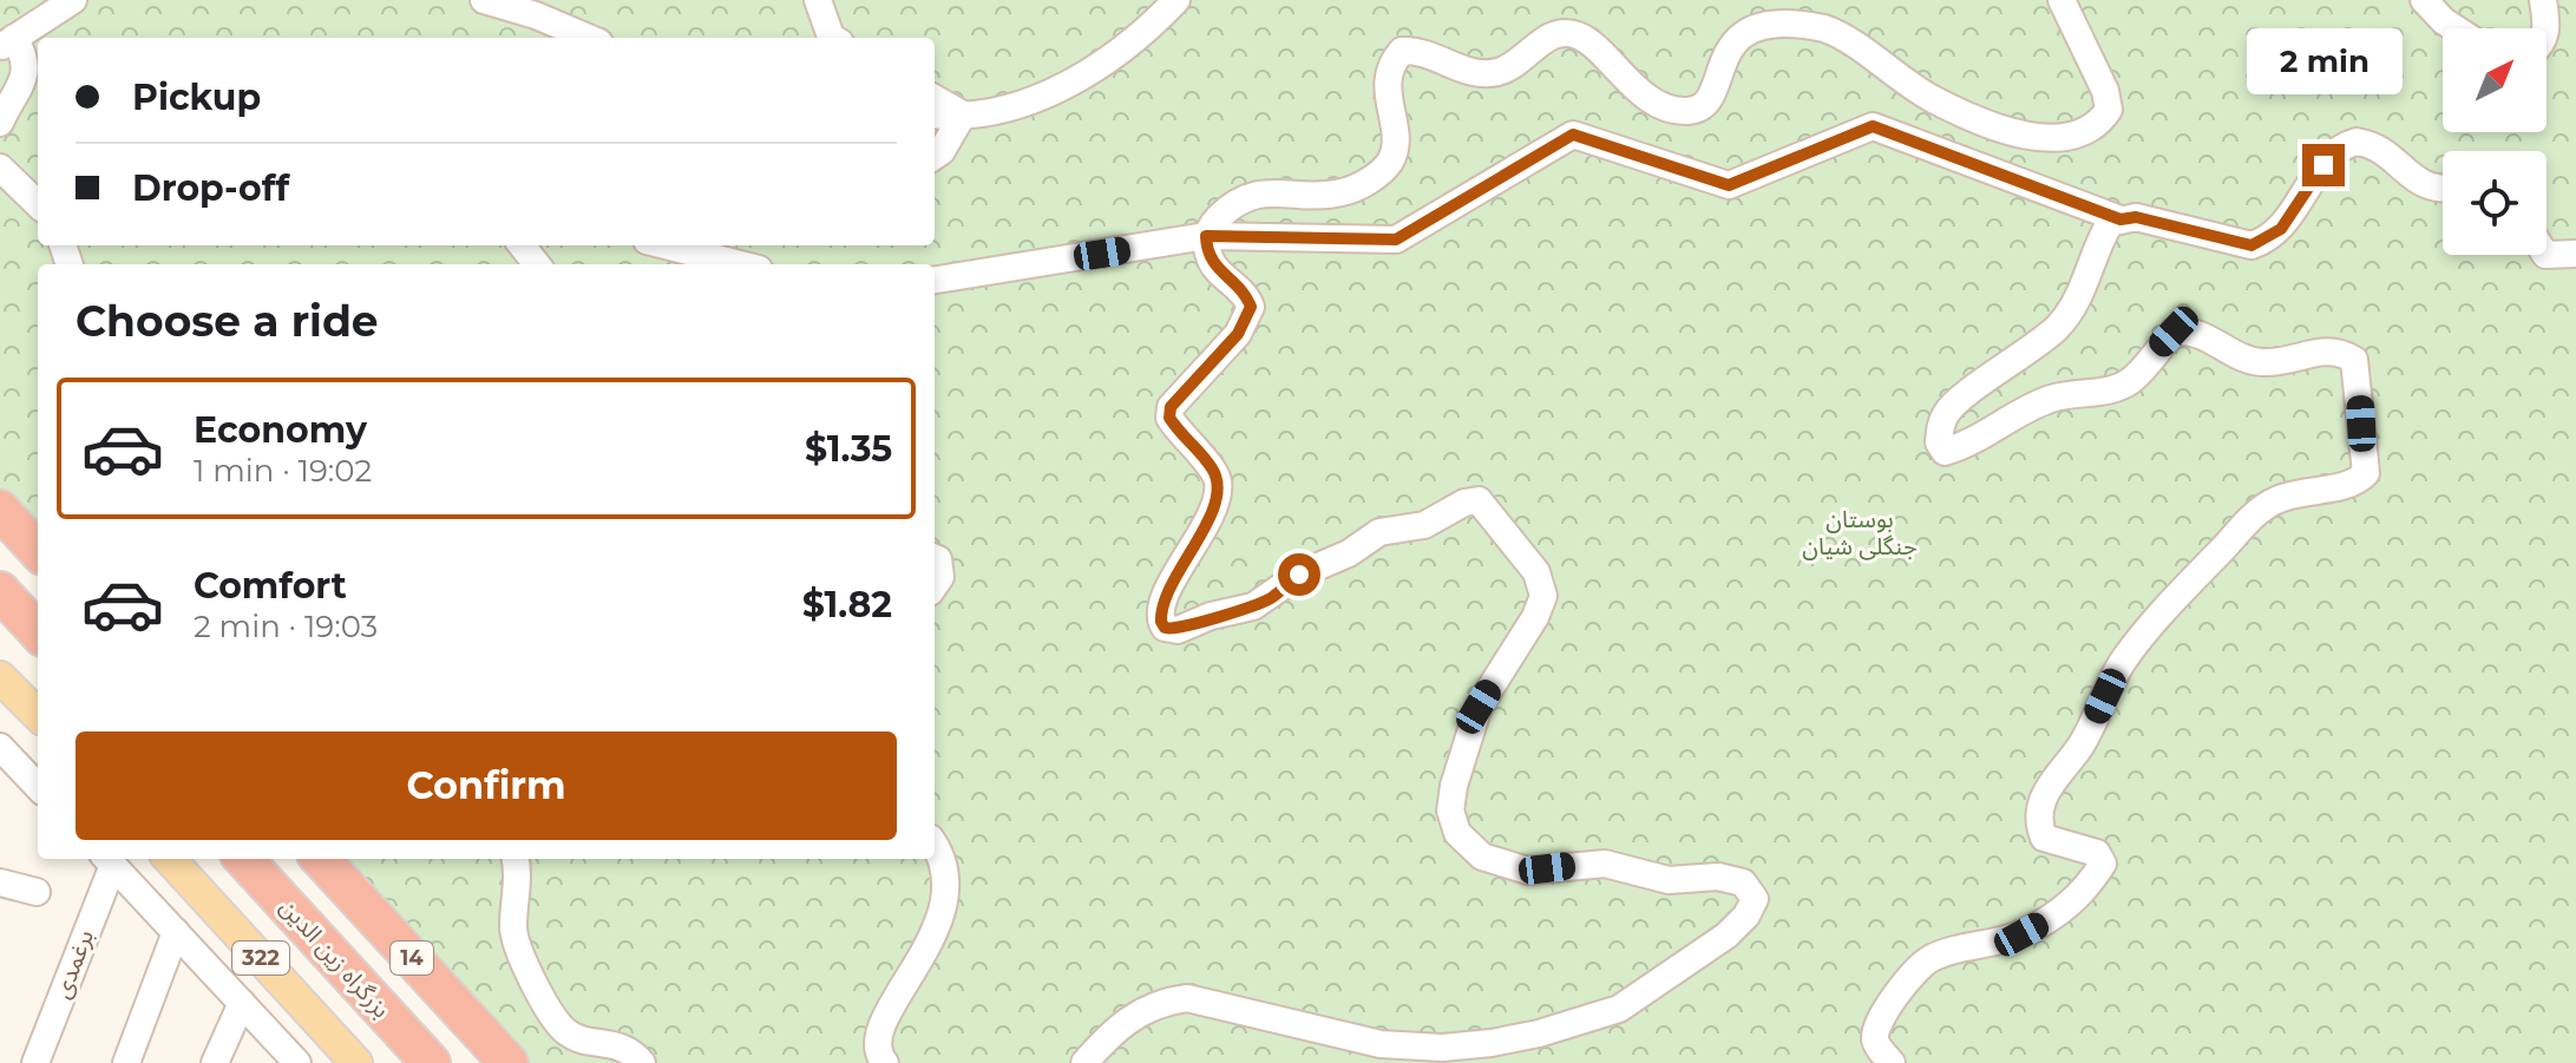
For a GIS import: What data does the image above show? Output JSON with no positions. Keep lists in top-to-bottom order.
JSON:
{
  "streets": {
    "highway": ["بزرگراه زین الدین", "14"],
    "main road": ["322"],
    "street": ["برغمدی"]
  },
  "parks": ["بوستان جنگلی شیان"],
  "north": "top right",
  "page": {
    "bubble": "2 min",
    "banner": ["Pickup", "Drop-off"],
    "heading": "Choose a ride",
    "list": [
      {
        "name": "Economy",
        "note": "1 min · 19:02",
        "value": "$1.35"
      },
      {
        "name": "Comfort",
        "note": "2 min · 19:03",
        "value": "$1.82"
      }
    ],
    "buttons": "Confirm"
  }
}
